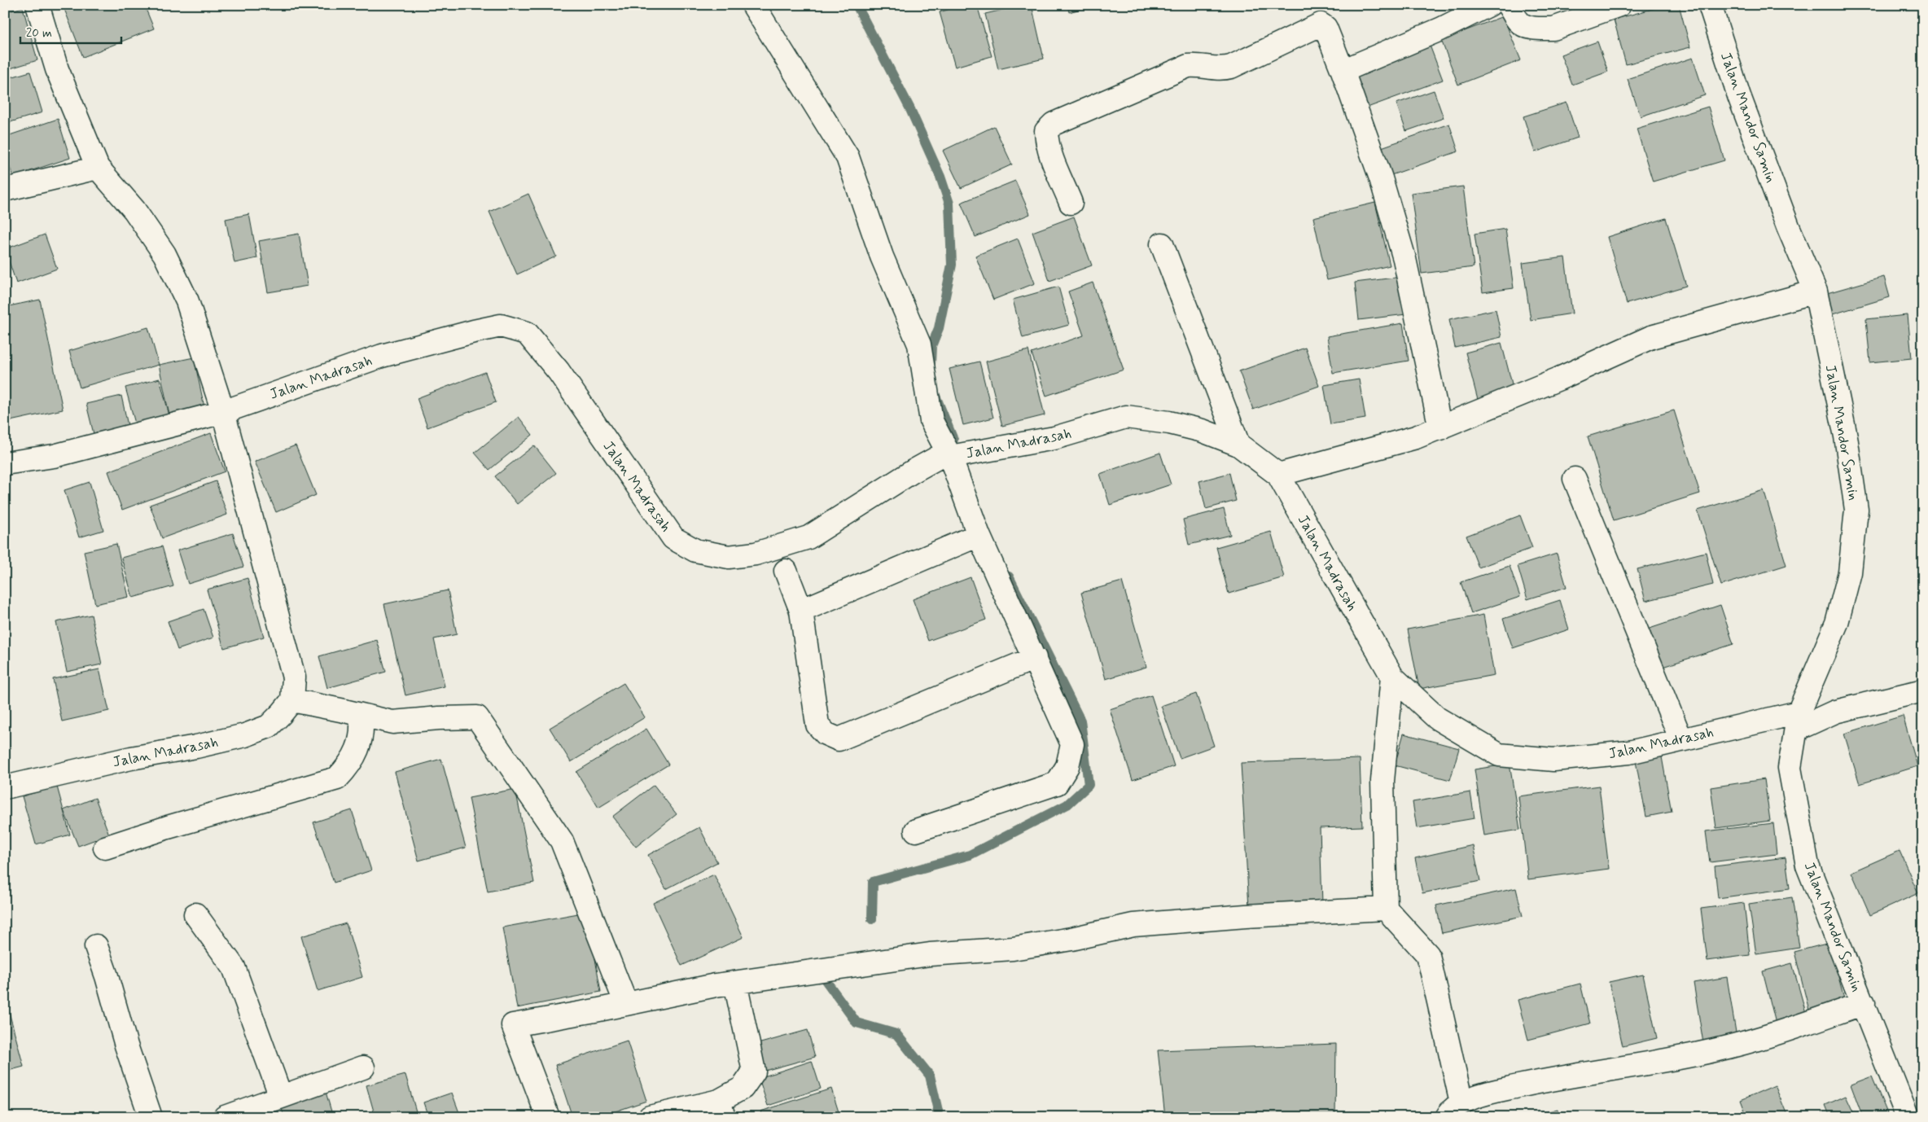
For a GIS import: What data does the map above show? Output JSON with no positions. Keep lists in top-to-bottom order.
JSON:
{
  "streets": {
    "street": ["Jalan Mandor Samin", "Jalan Madrasah"]
  },
  "crossings": [
    ["Jalan Mandor Samin", "Jalan Madrasah"]
  ],
  "scale_bar": "20 m"
}
